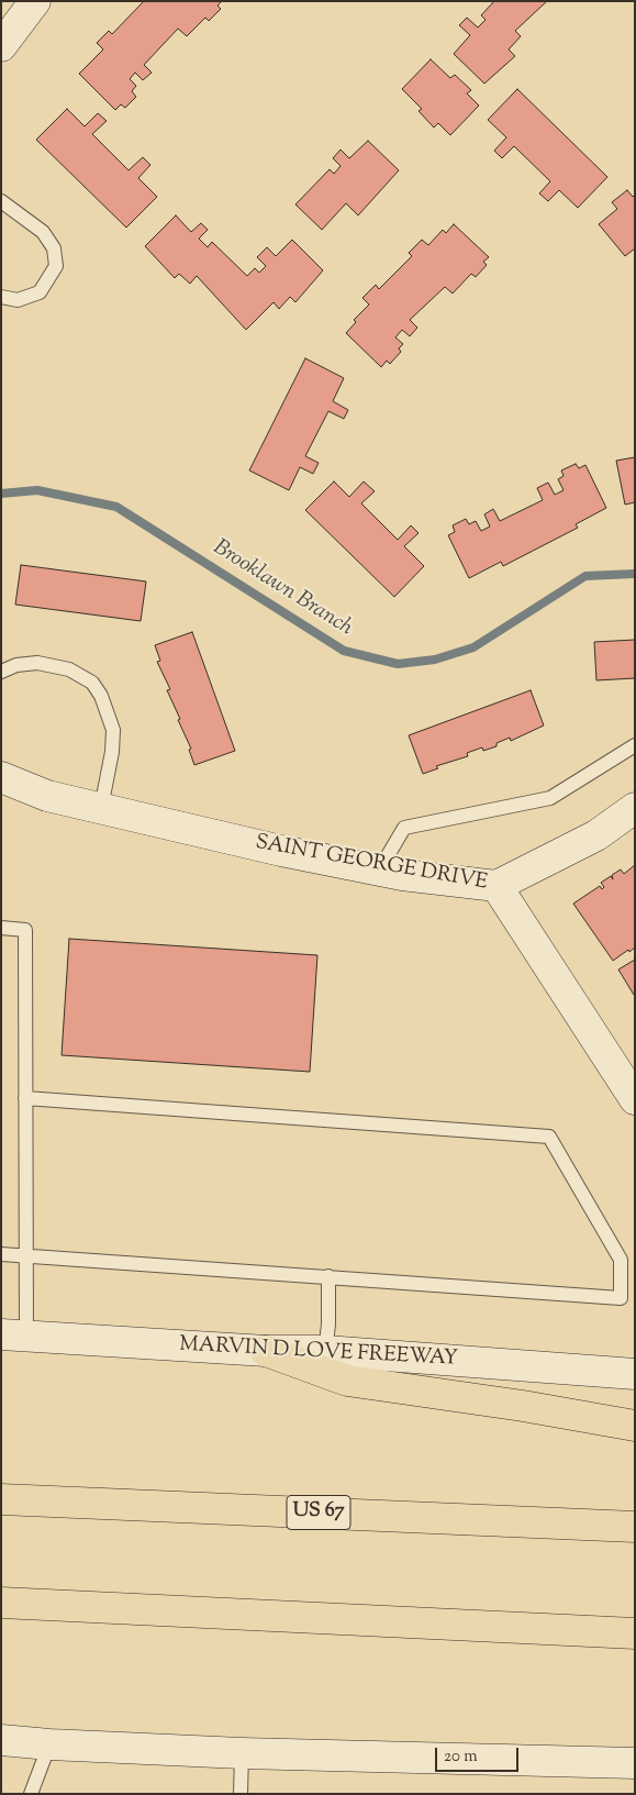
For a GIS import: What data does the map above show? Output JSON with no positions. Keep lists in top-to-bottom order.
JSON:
{
  "streets": {
    "highway": ["US 67"],
    "main road": ["SAINT GEORGE DRIVE", "MARVIN D LOVE FREEWAY"]
  },
  "water": ["Brooklawn Branch"],
  "scale_bar": "20 m"
}
